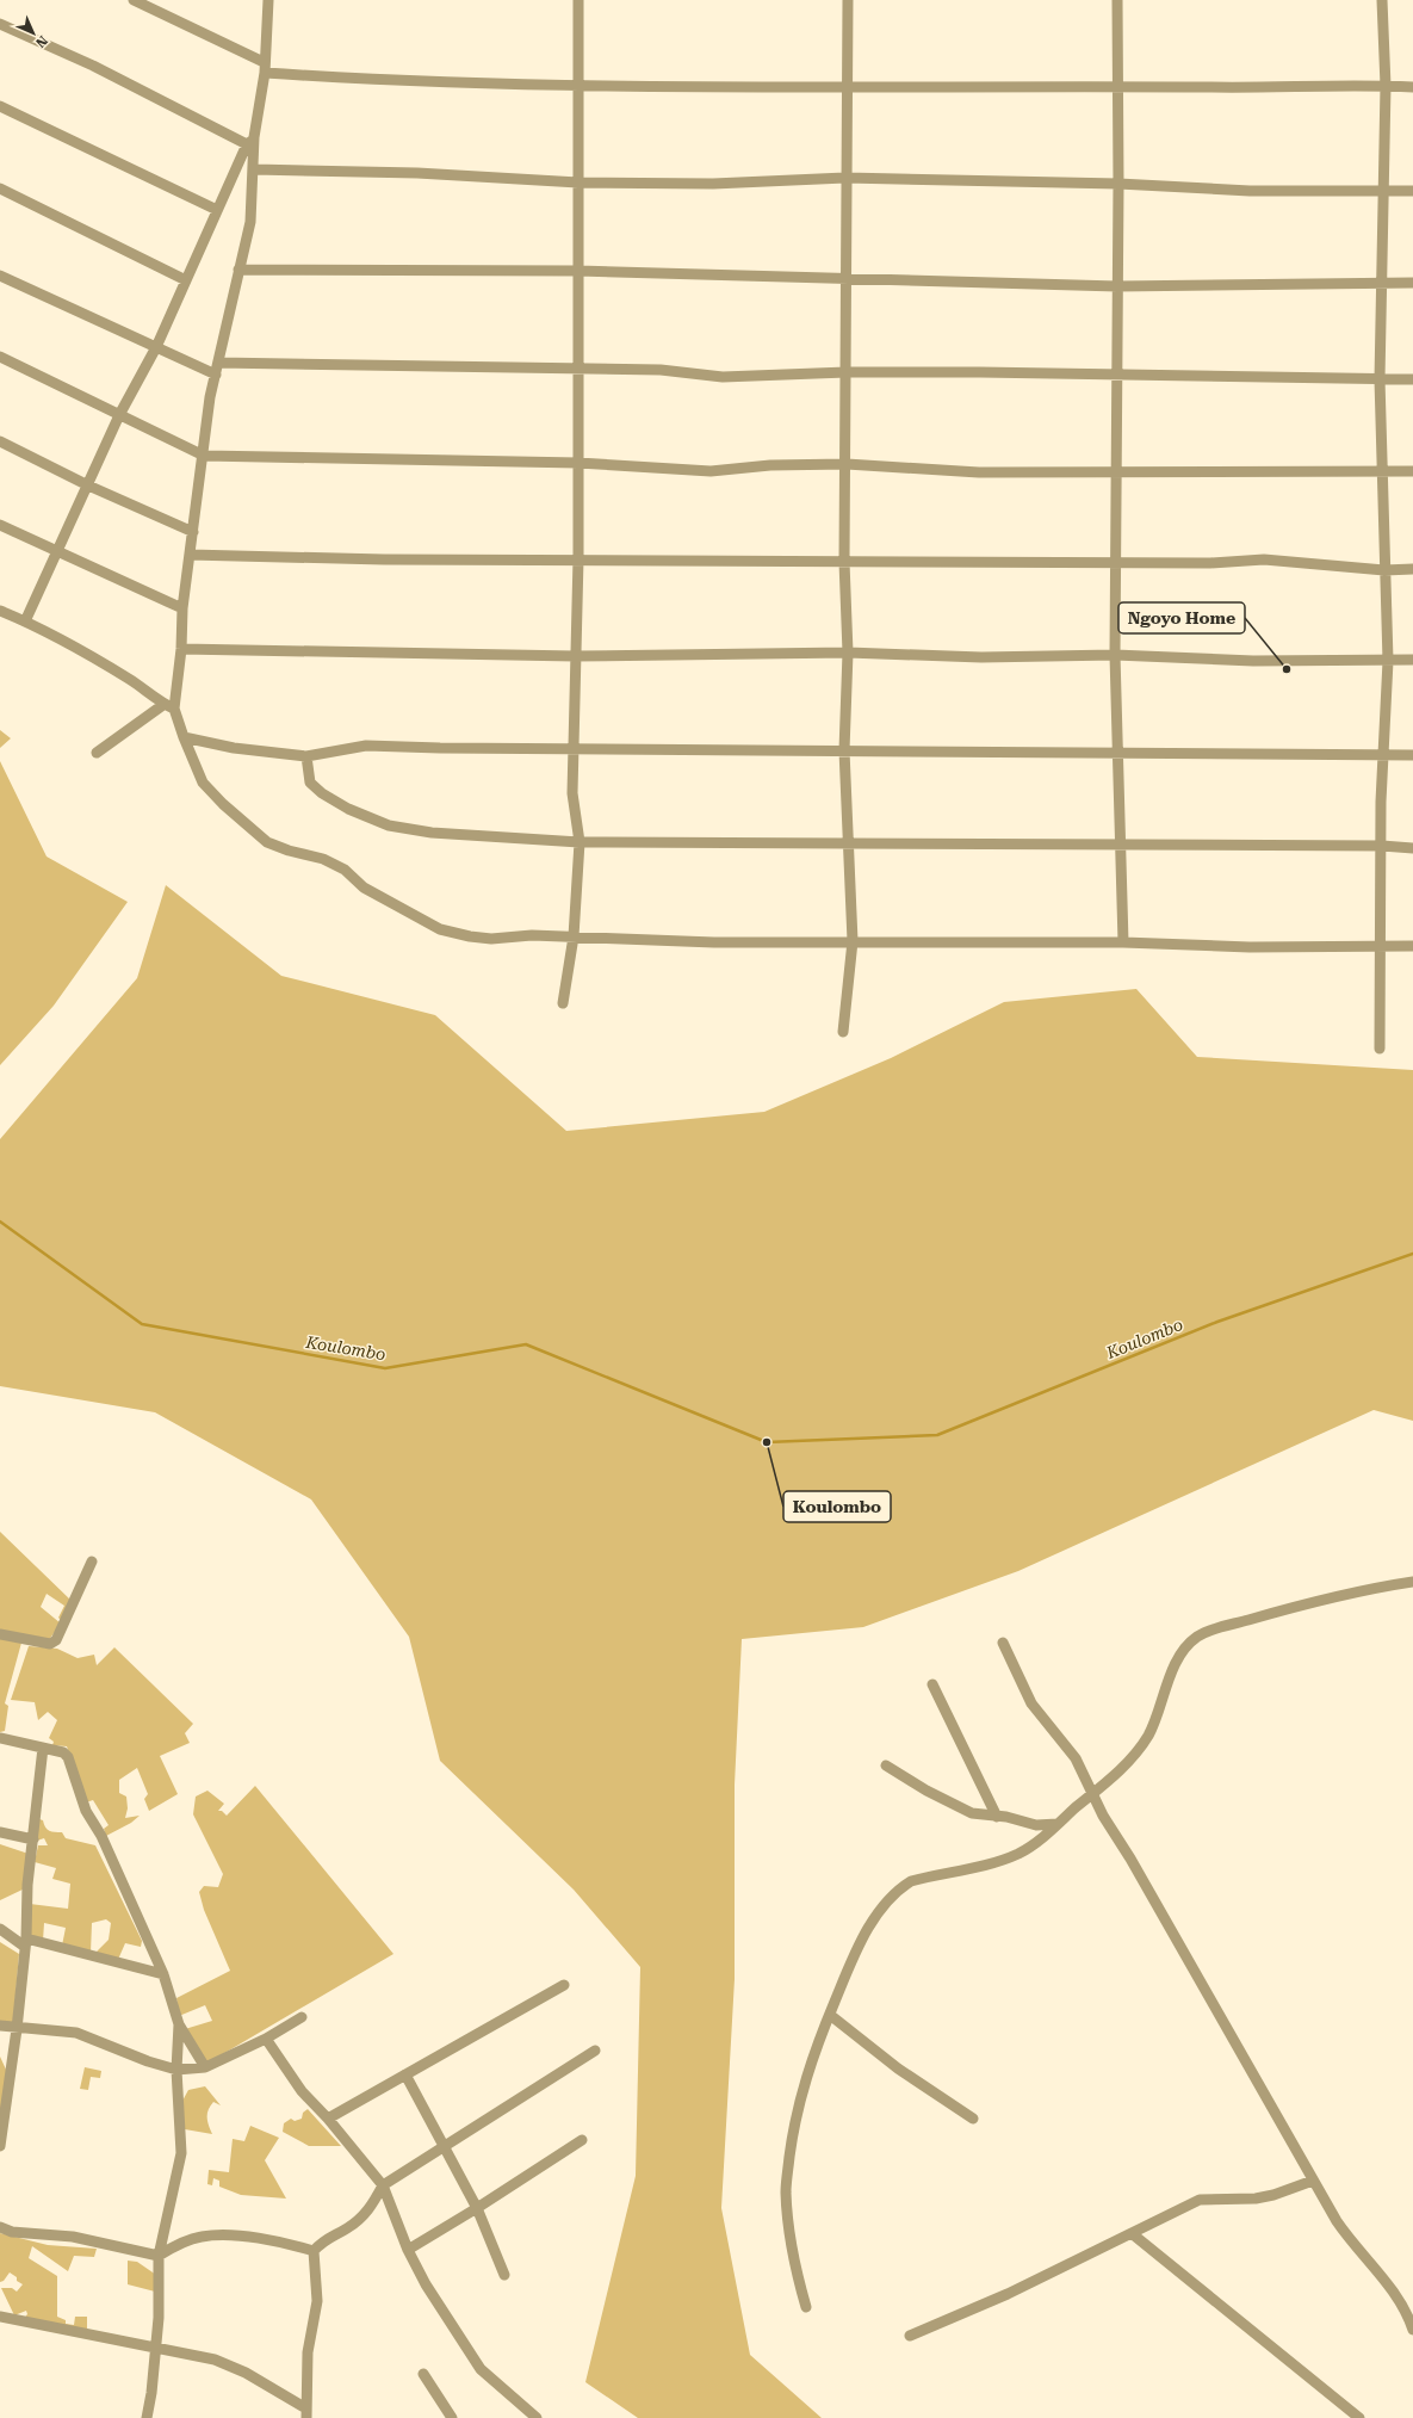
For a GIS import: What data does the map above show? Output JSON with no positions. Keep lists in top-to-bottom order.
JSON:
{
  "water": ["Koulombo"],
  "places": ["Ngoyo Home", "Koulombo"],
  "north": "bottom right"
}
